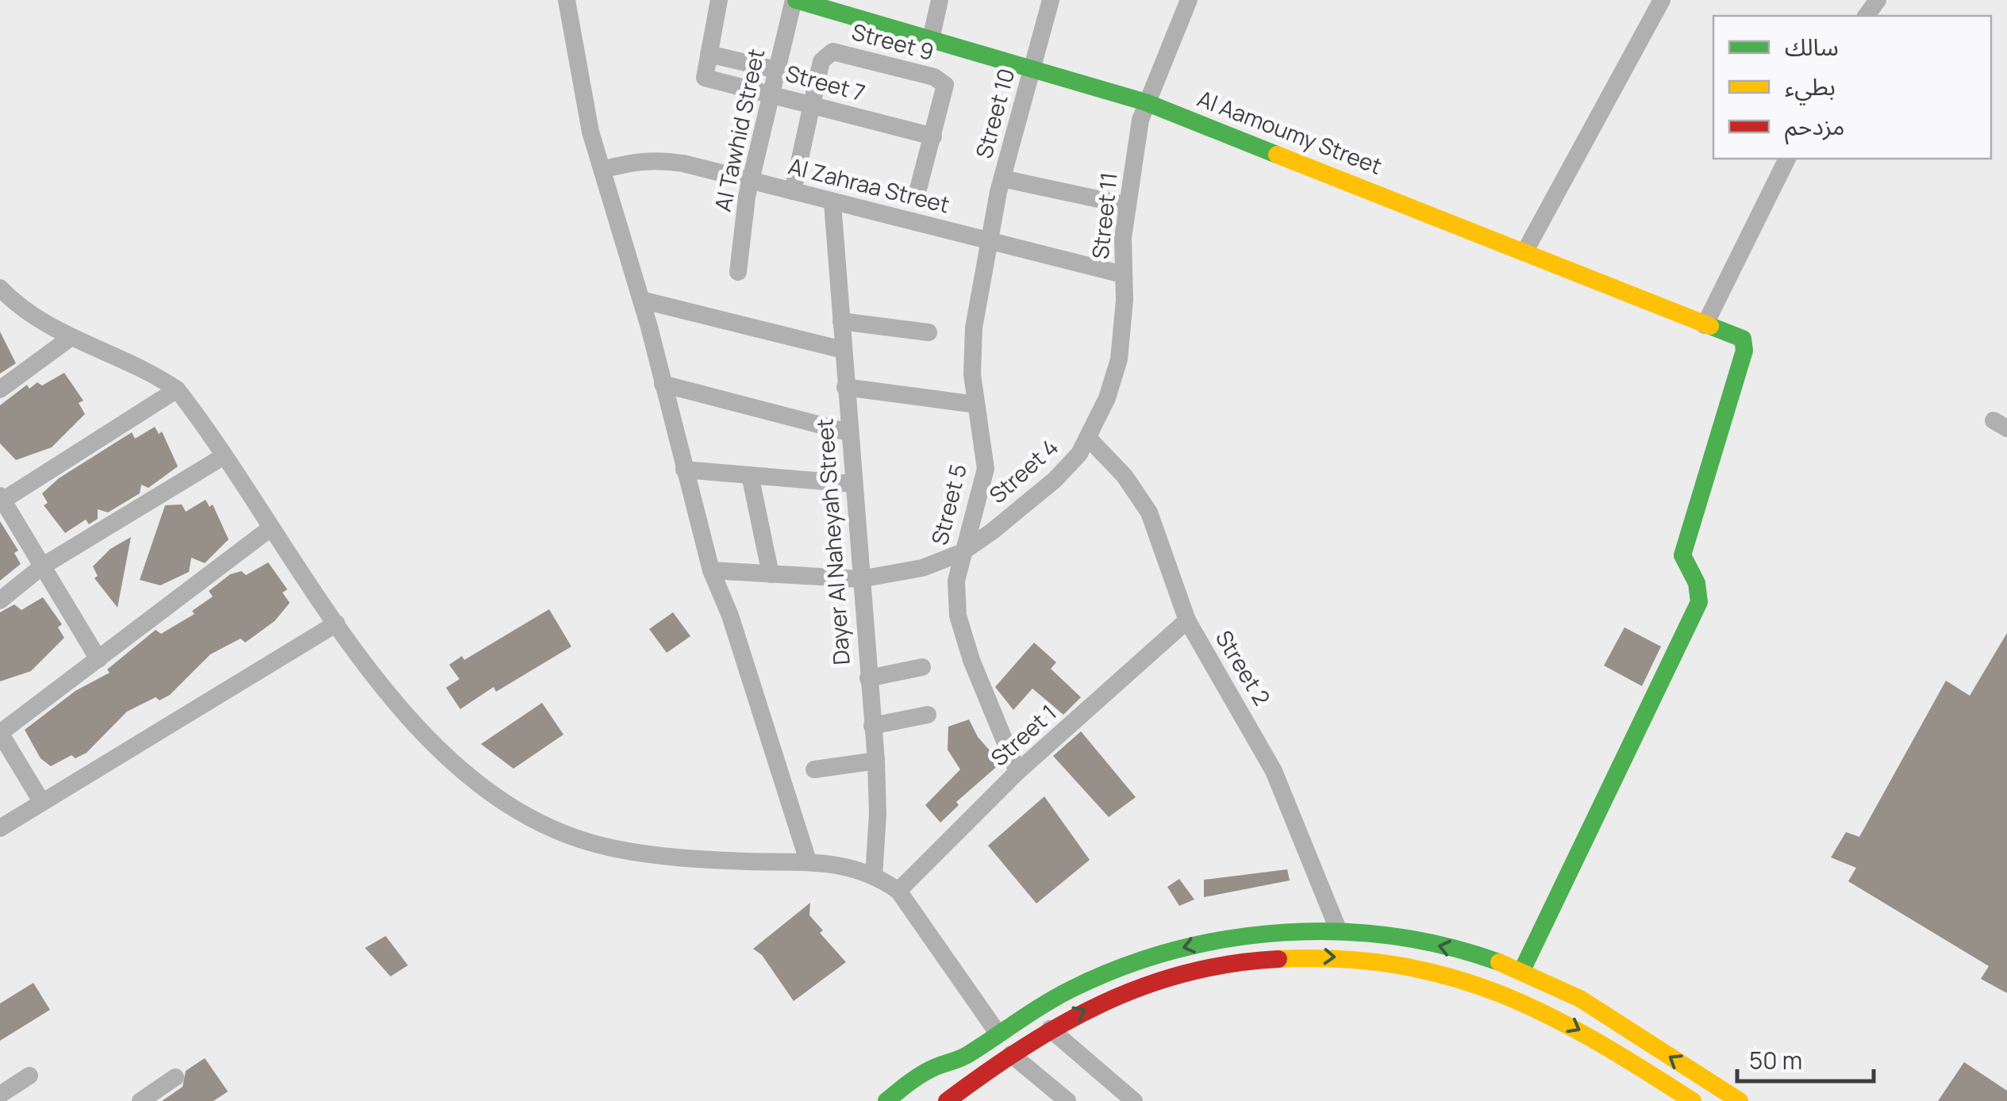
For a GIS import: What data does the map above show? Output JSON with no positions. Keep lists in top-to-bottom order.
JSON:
{
  "streets": {
    "main road": ["Al Aamoumy Street"],
    "street": [
      "Street 9",
      "Street 7",
      "Street 10",
      "Al Tawhid Street",
      "Al Zahraa Street",
      "Street 11",
      "Street 4",
      "Street 5",
      "Dayer Al Naheyah Street",
      "Street 2",
      "Street 1"
    ]
  },
  "crossings": [
    ["Street 9", "Street 7"],
    ["Street 7", "Al Tawhid Street"],
    ["Street 10", "Al Aamoumy Street"],
    ["Street 10", "Al Zahraa Street"],
    ["Street 10", "Street 5"],
    ["Al Tawhid Street", "Al Aamoumy Street"],
    ["Al Tawhid Street", "Al Zahraa Street"],
    ["Al Aamoumy Street", "Street 11"],
    ["Al Zahraa Street", "Street 11"],
    ["Al Zahraa Street", "Street 5"],
    ["Al Zahraa Street", "Dayer Al Naheyah Street"],
    ["Street 11", "Street 4"],
    ["Street 11", "Street 2"],
    ["Street 4", "Street 5"],
    ["Street 4", "Dayer Al Naheyah Street"],
    ["Street 4", "Street 2"],
    ["Street 5", "Street 1"],
    ["Street 2", "Street 1"]
  ],
  "legend": ["سالك", "بطيء", "مزدحم"],
  "scale_bar": "50 m"
}
